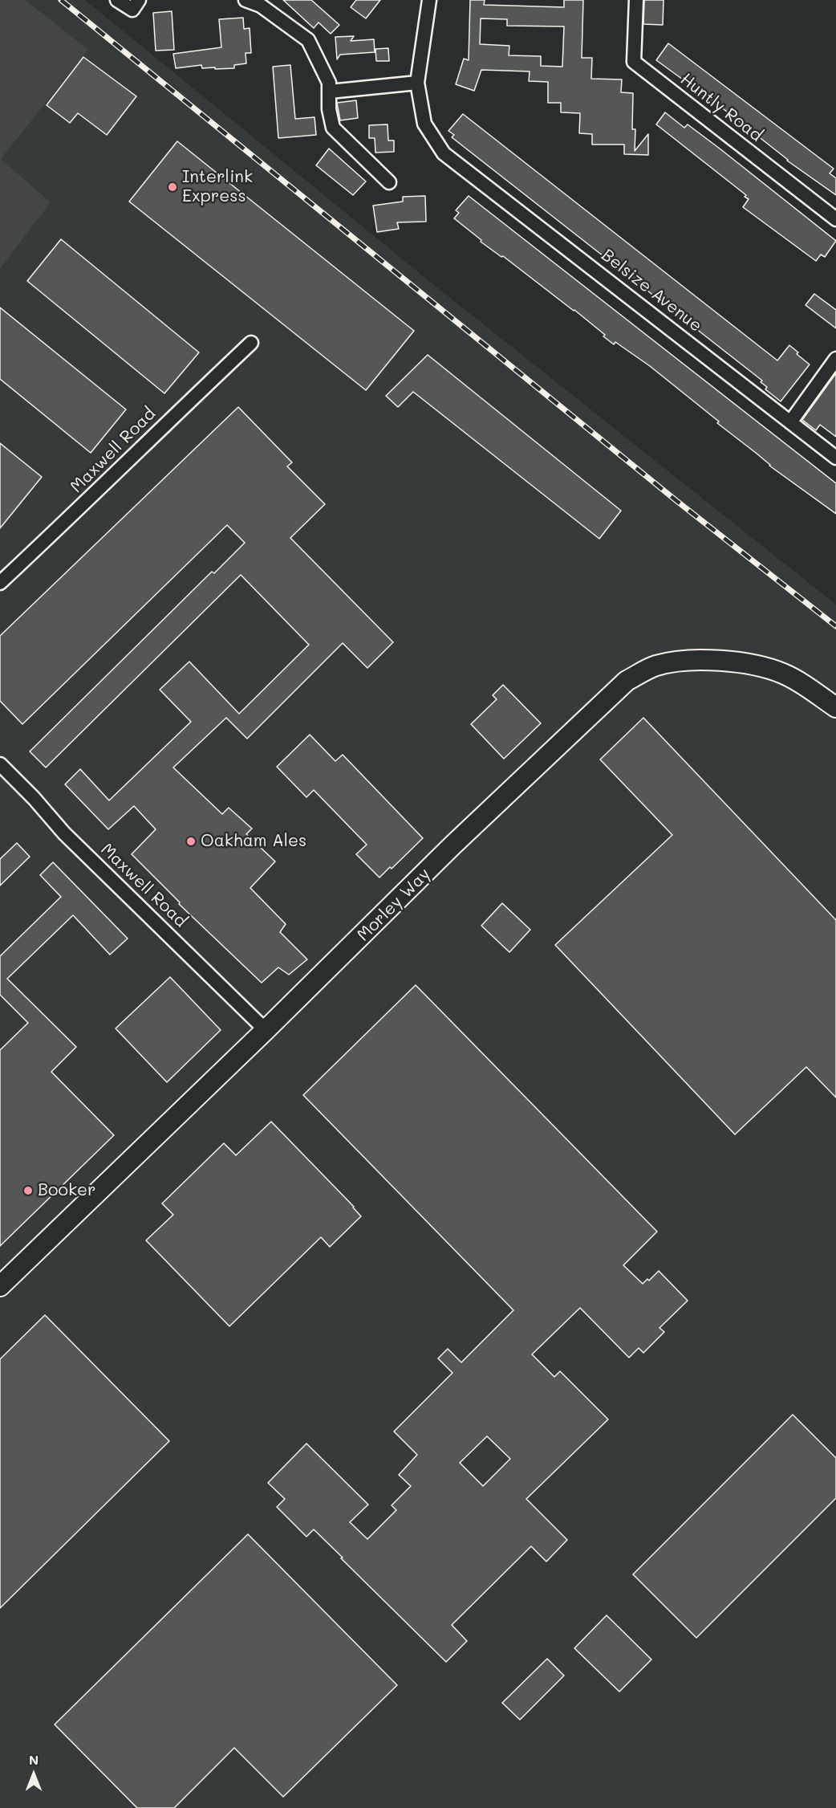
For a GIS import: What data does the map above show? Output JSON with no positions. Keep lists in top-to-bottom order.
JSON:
{
  "streets": {
    "street": [
      "Huntly Road",
      "Belsize Avenue",
      "Maxwell Road",
      "Morley Way"
    ]
  },
  "crossings": [
    ["Maxwell Road", "Morley Way"]
  ],
  "places": ["Interlink Express", "Oakham Ales", "Booker"],
  "north": "top"
}
